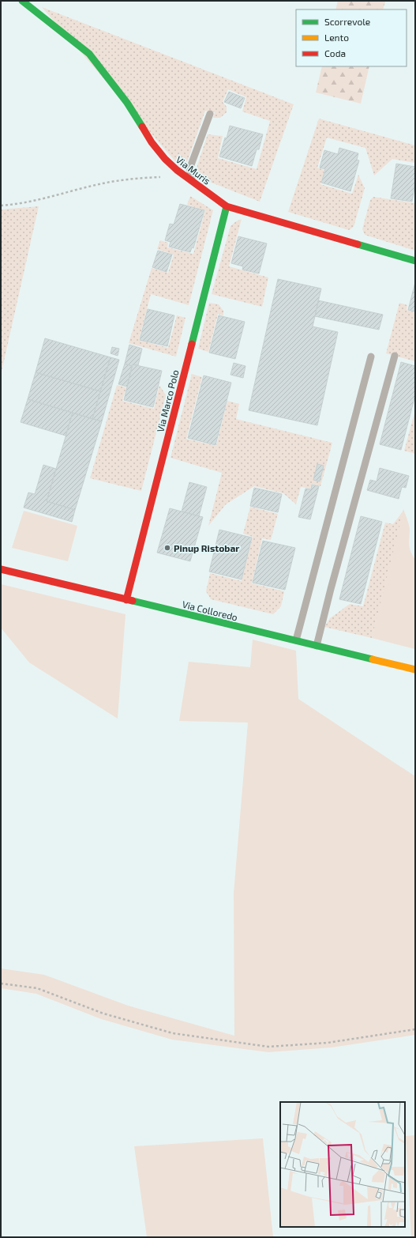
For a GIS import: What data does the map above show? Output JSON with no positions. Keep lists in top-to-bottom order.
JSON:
{
  "streets": {
    "street": ["Via Muris", "Via Marco Polo", "Via Colloredo"]
  },
  "crossings": [
    ["Via Muris", "Via Marco Polo"],
    ["Via Marco Polo", "Via Colloredo"]
  ],
  "places": ["Pinup Ristobar"],
  "legend": ["Scorrevole", "Lento", "Coda"]
}
